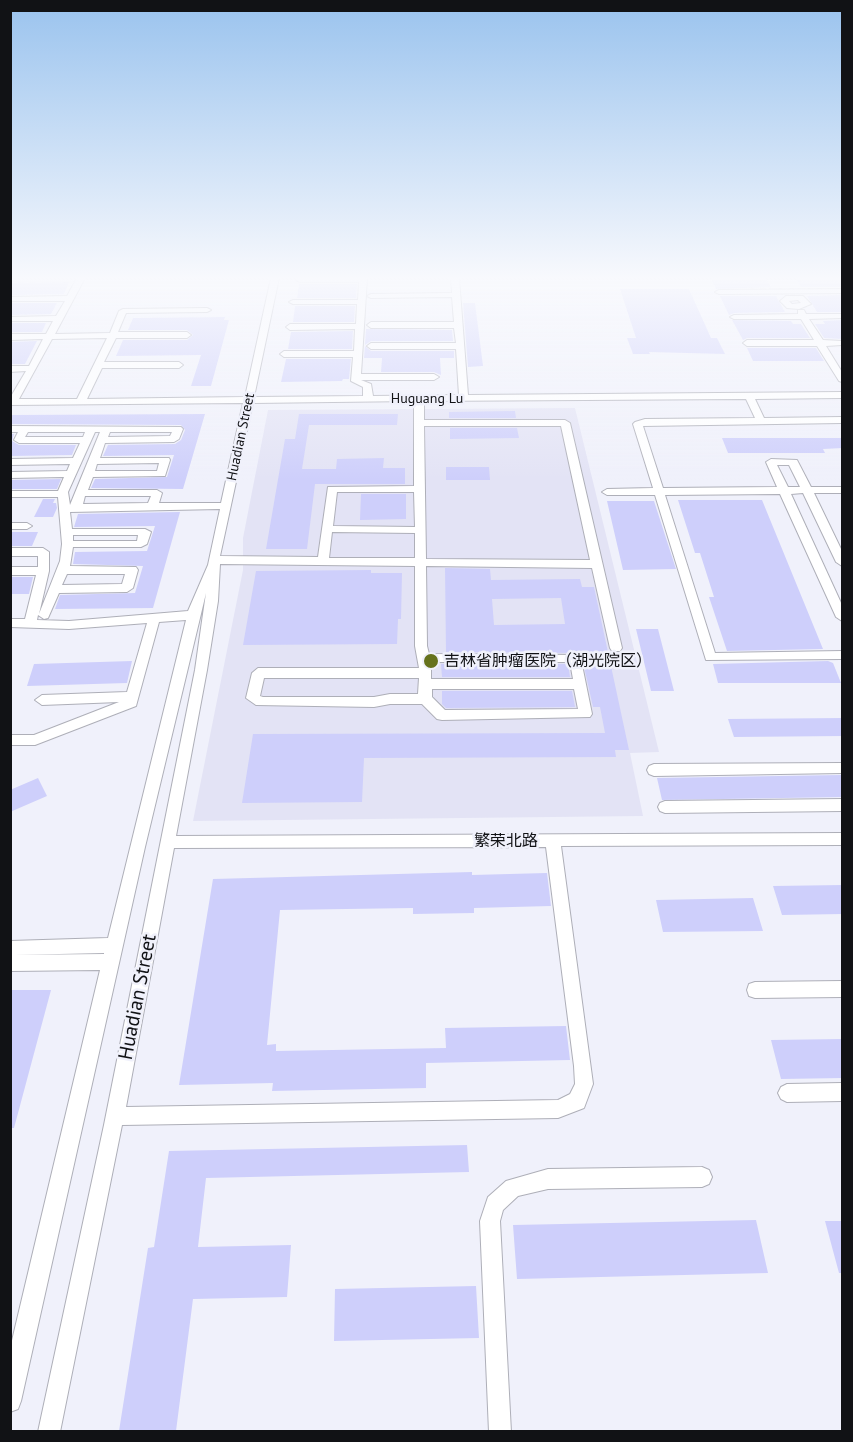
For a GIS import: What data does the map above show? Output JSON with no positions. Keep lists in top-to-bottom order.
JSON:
{
  "streets": {
    "street": ["Huguang Lu", "Huadian Street", "繁荣北路"]
  },
  "crossings": [
    ["Huguang Lu", "Huadian Street"],
    ["Huadian Street", "繁荣北路"]
  ],
  "places": ["吉林省肿瘤医院（湖光院区）"]
}
